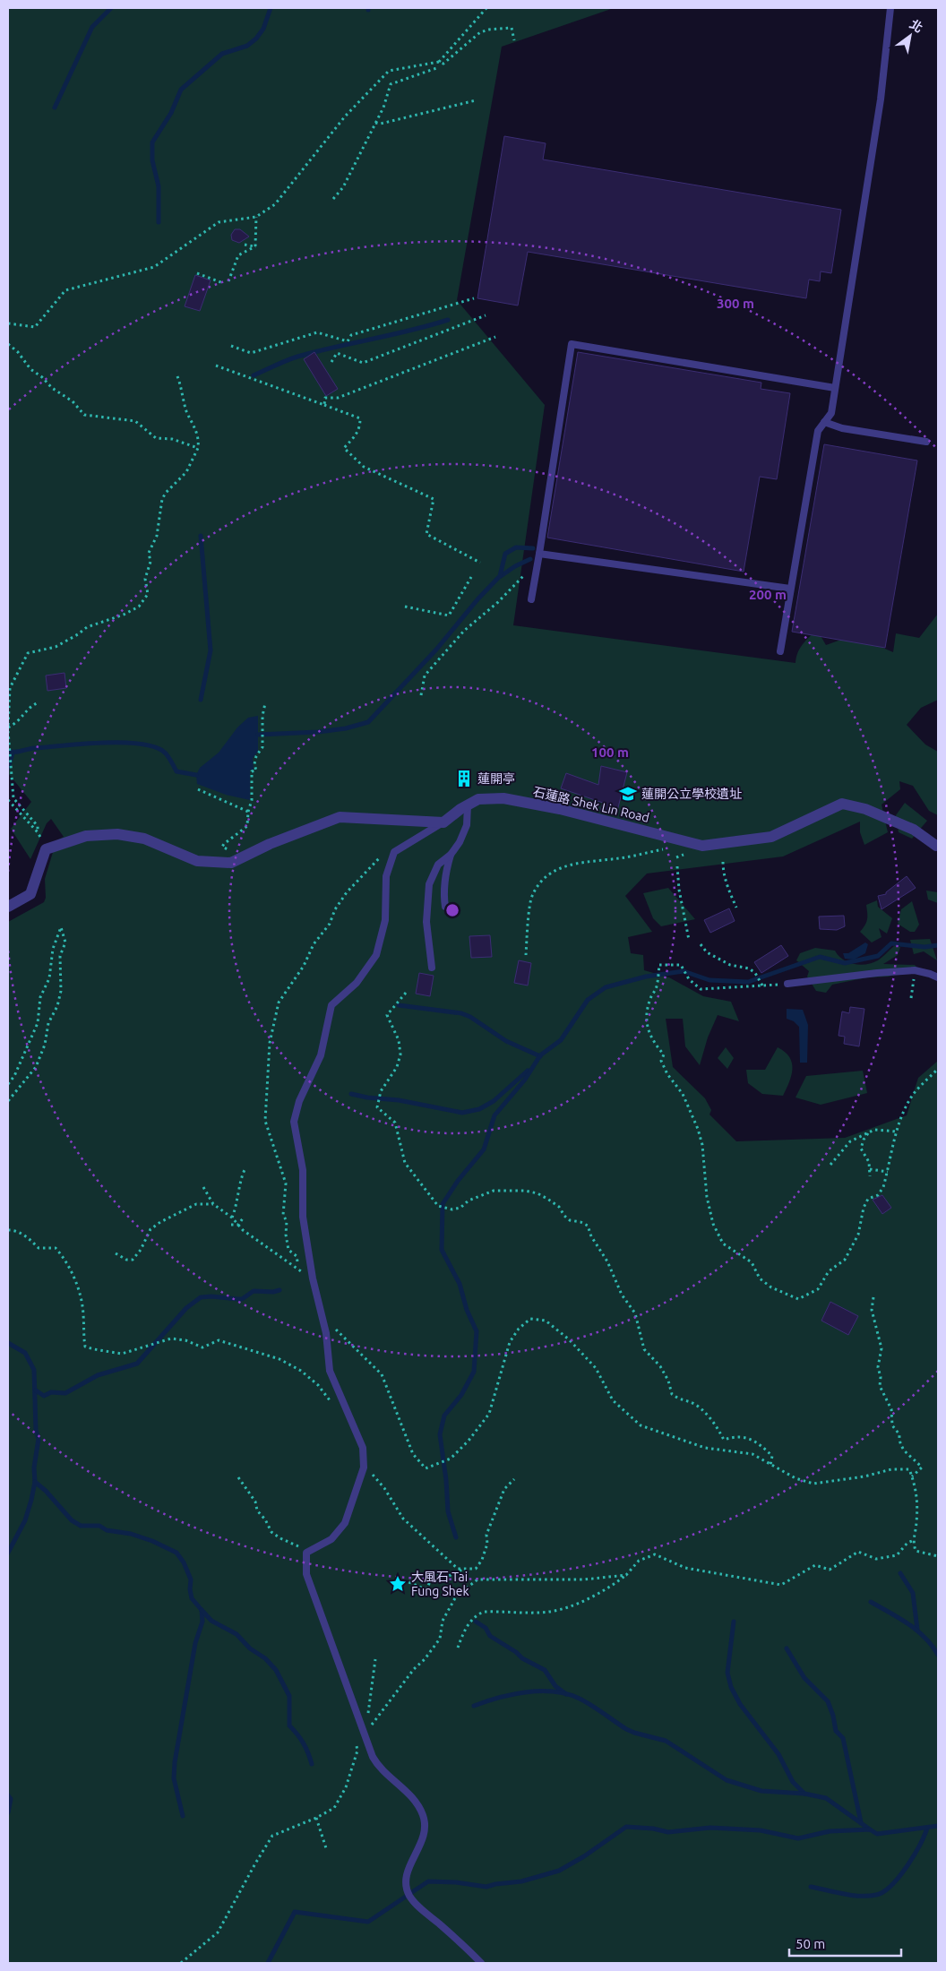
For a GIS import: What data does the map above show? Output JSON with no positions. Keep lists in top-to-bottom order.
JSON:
{
  "streets": {
    "street": ["石蓮路 Shek Lin Road"]
  },
  "places": {
    "building": ["蓮開亭"],
    "school or university": ["蓮開公立學校遺址"],
    "place": ["大風石 Tai Fung Shek"]
  },
  "scale_bar": "50 m",
  "north": "top right",
  "rings": ["300 m", "200 m", "100 m"]
}
